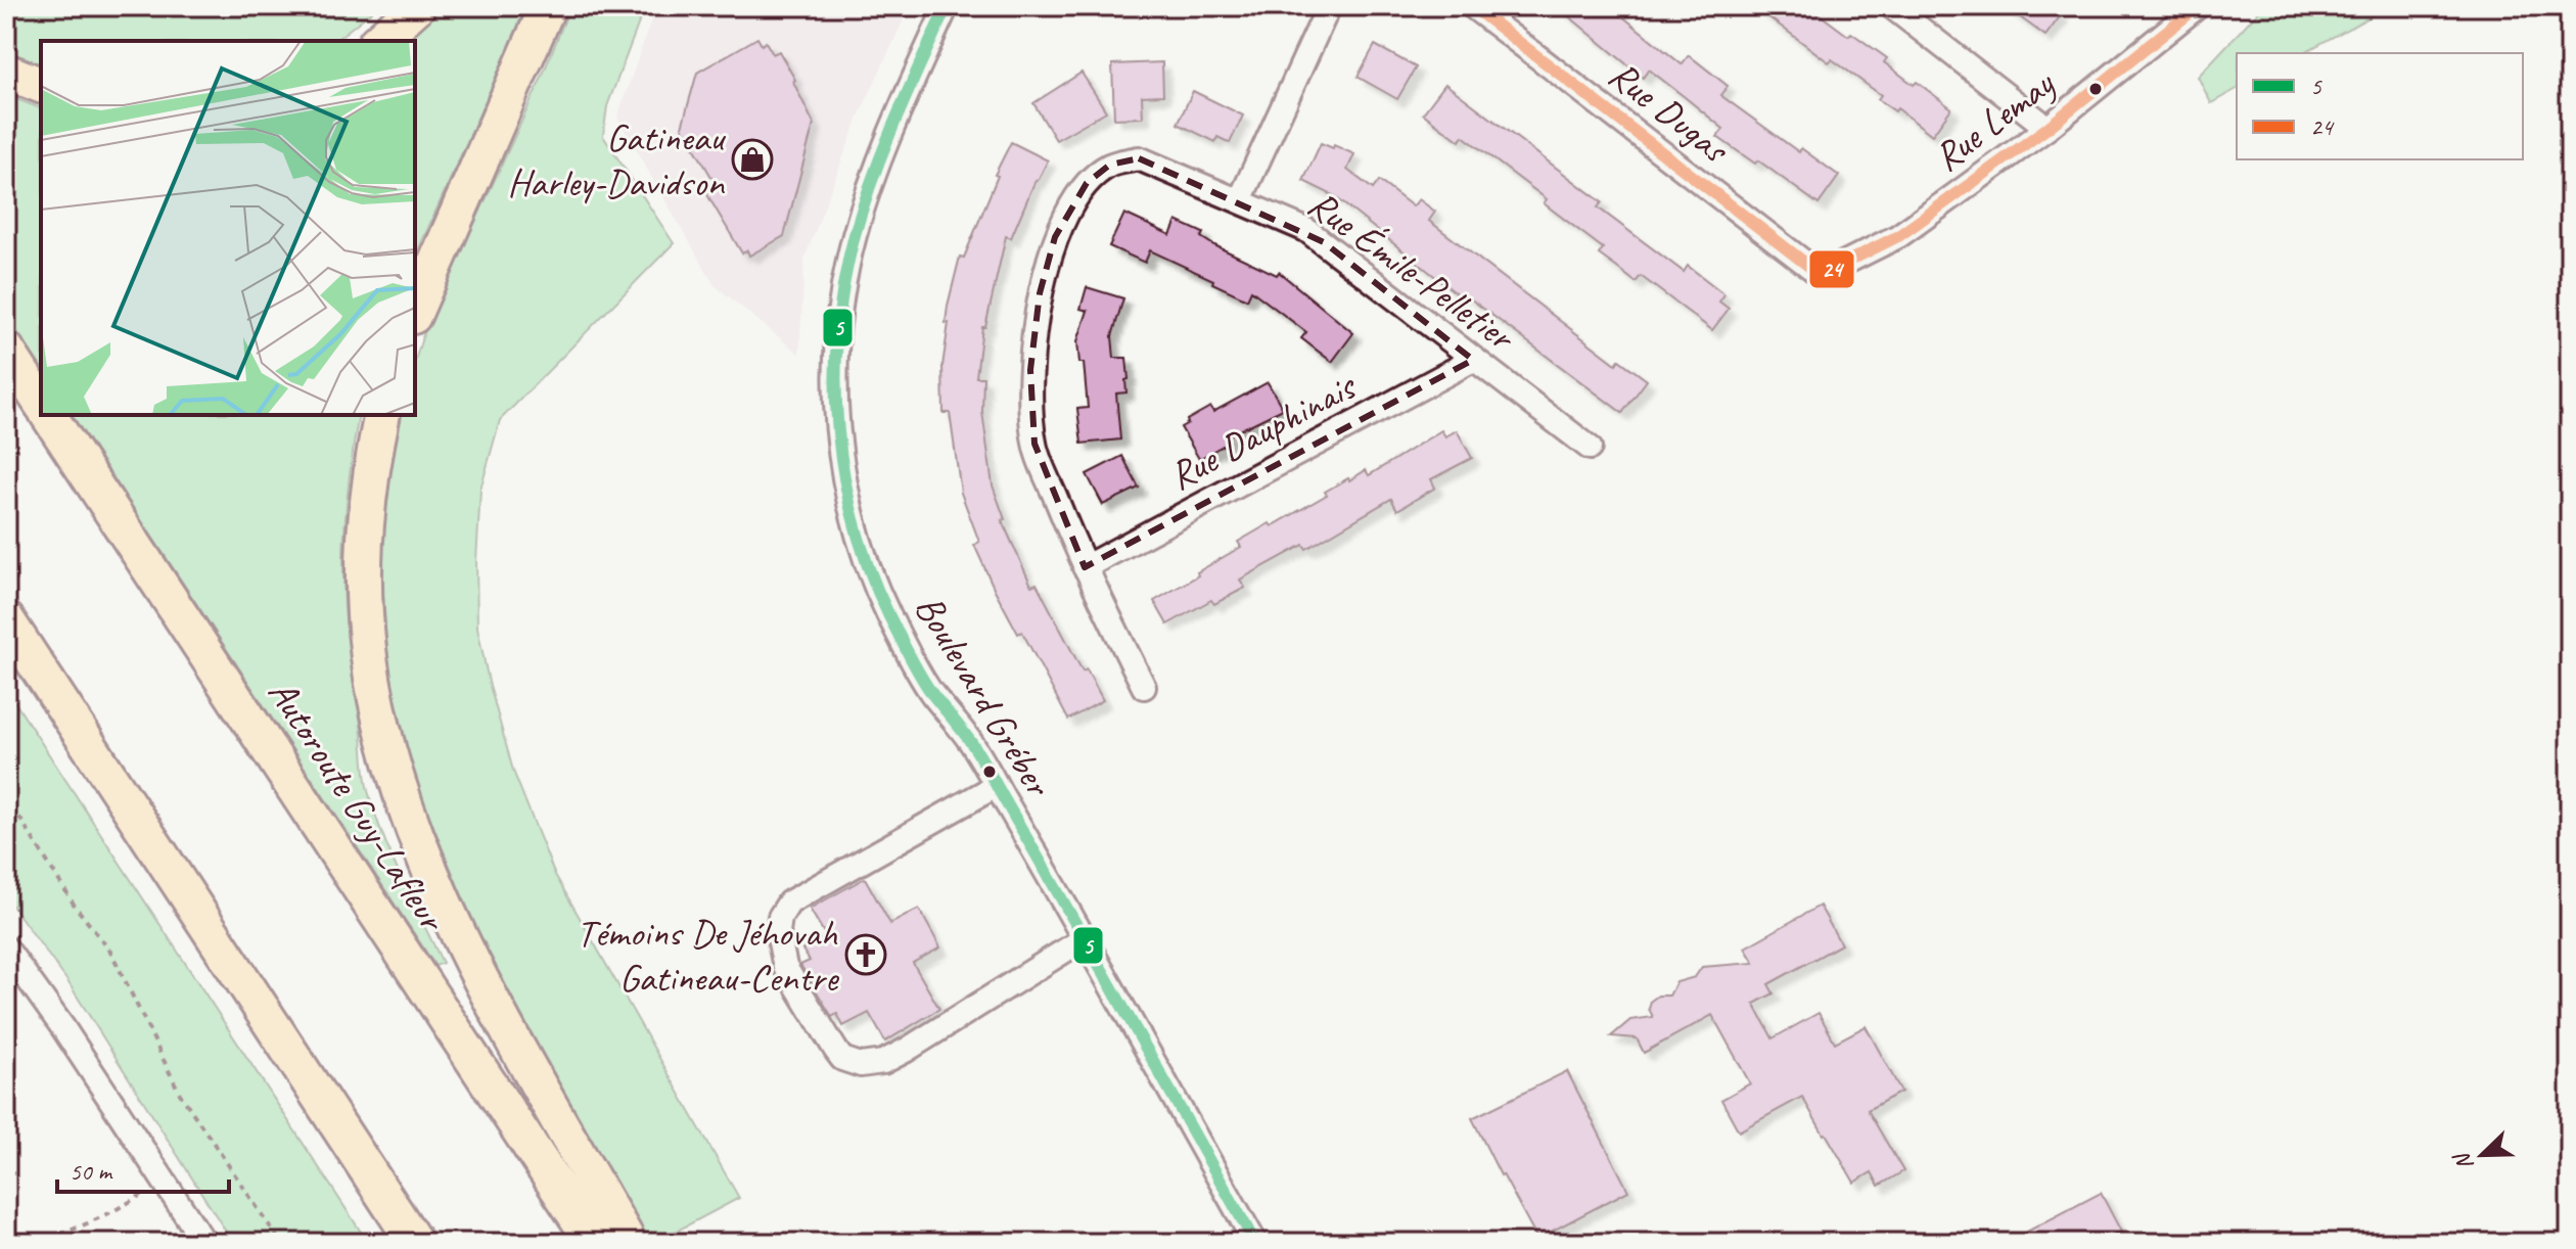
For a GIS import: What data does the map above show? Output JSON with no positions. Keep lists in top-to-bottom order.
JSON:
{
  "streets": {
    "highway": ["Autoroute Guy-Lafleur"],
    "street": [
      "Rue Dugas",
      "Rue Lemay",
      "Rue Émile-Pelletier",
      "Rue Dauphinais",
      "Boulevard Gréber"
    ]
  },
  "crossings": [
    ["Rue Dugas", "Rue Lemay"],
    ["Rue Émile-Pelletier", "Rue Dauphinais"]
  ],
  "places": {
    "shop": ["Gatineau Harley-Davidson"],
    "church": ["Témoins De Jéhovah Gatineau-Centre"]
  },
  "lines": ["transit line 5", "transit line 24"],
  "legend": ["5", "24"],
  "scale_bar": "50 m",
  "north": "bottom left"
}
